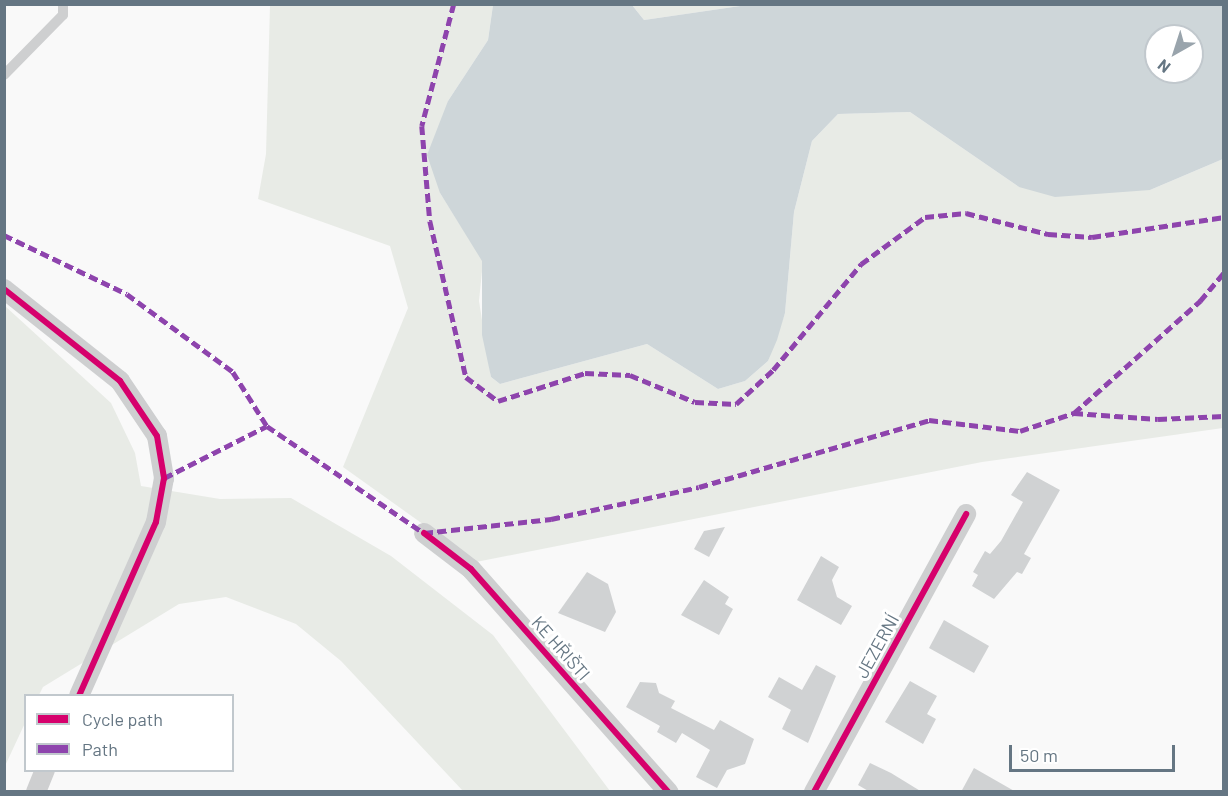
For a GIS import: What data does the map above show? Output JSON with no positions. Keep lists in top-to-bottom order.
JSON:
{
  "streets": {
    "street": ["JEZERNÍ", "KE HŘIŠTI"]
  },
  "legend": ["Cycle path", "Path"],
  "scale_bar": "50 m",
  "north": "bottom left"
}
